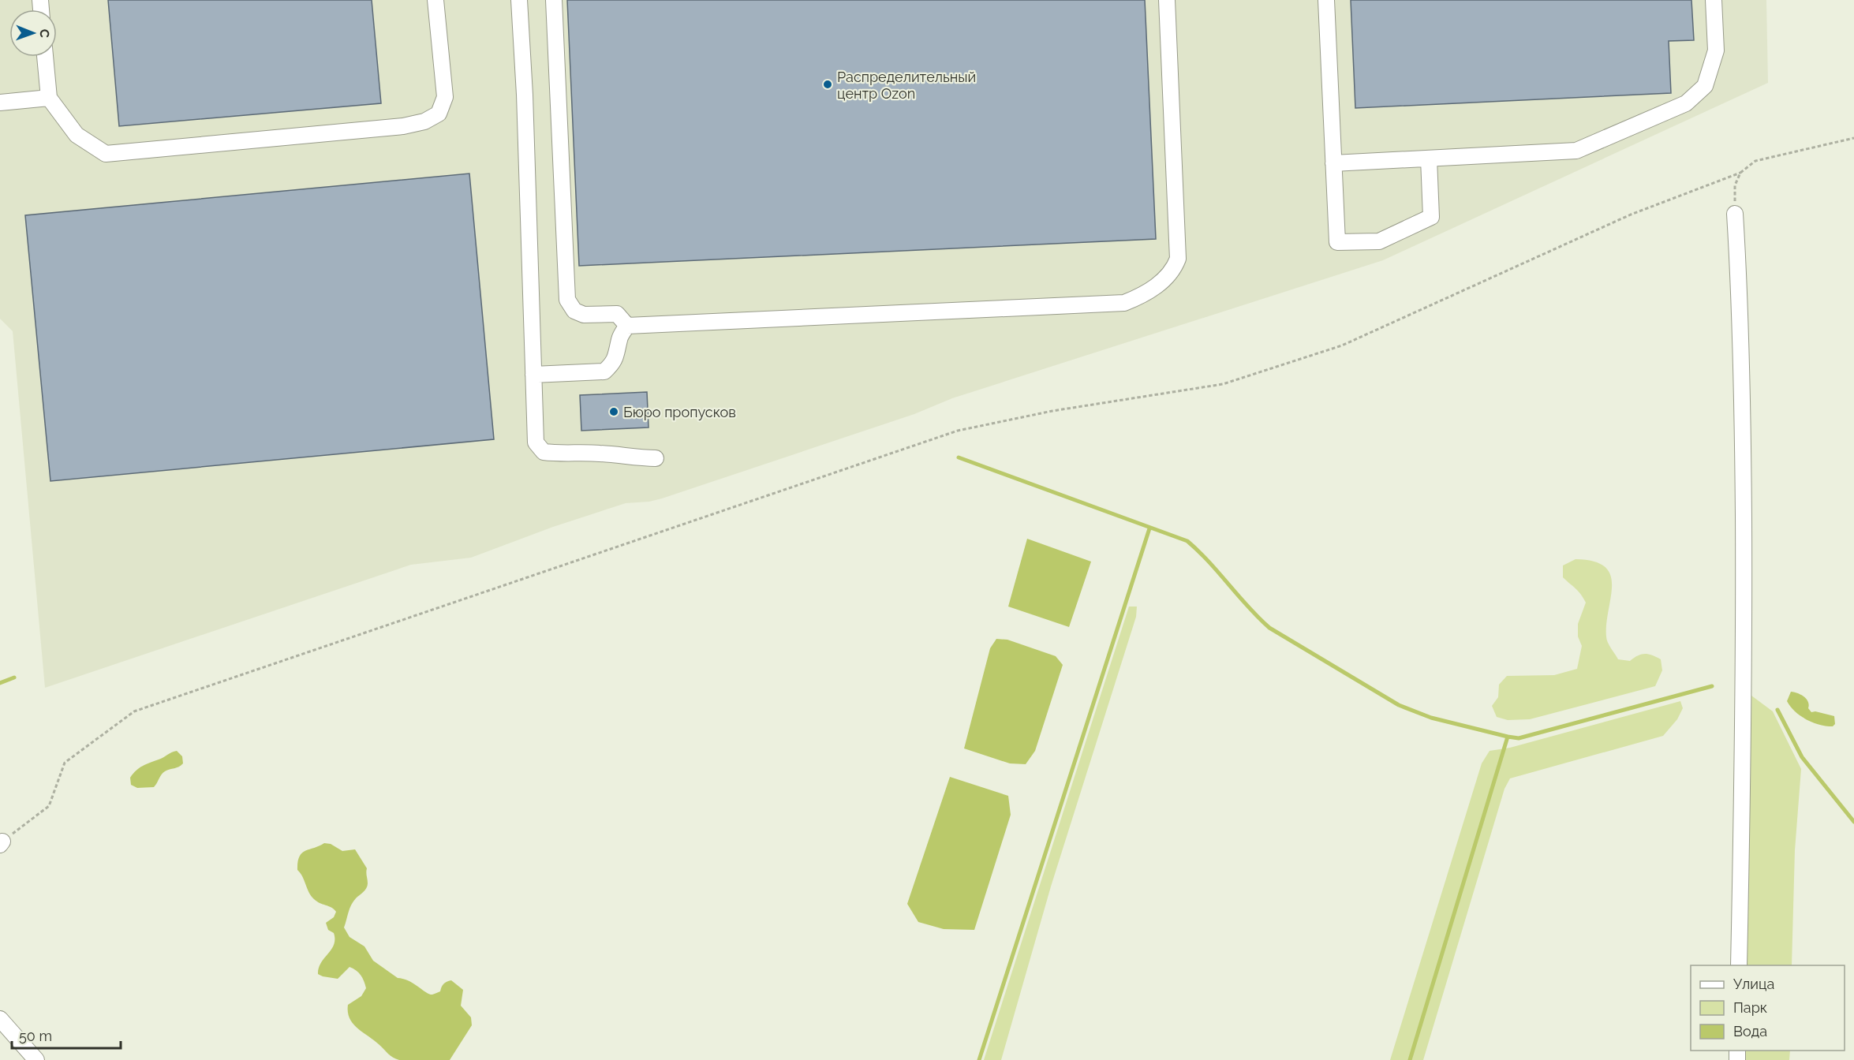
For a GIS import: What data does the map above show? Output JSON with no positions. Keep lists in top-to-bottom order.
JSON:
{
  "places": ["Распределительный центр Ozon", "Бюро пропусков"],
  "legend": ["Улица", "Парк", "Вода"],
  "scale_bar": "50 m",
  "north": "right"
}
